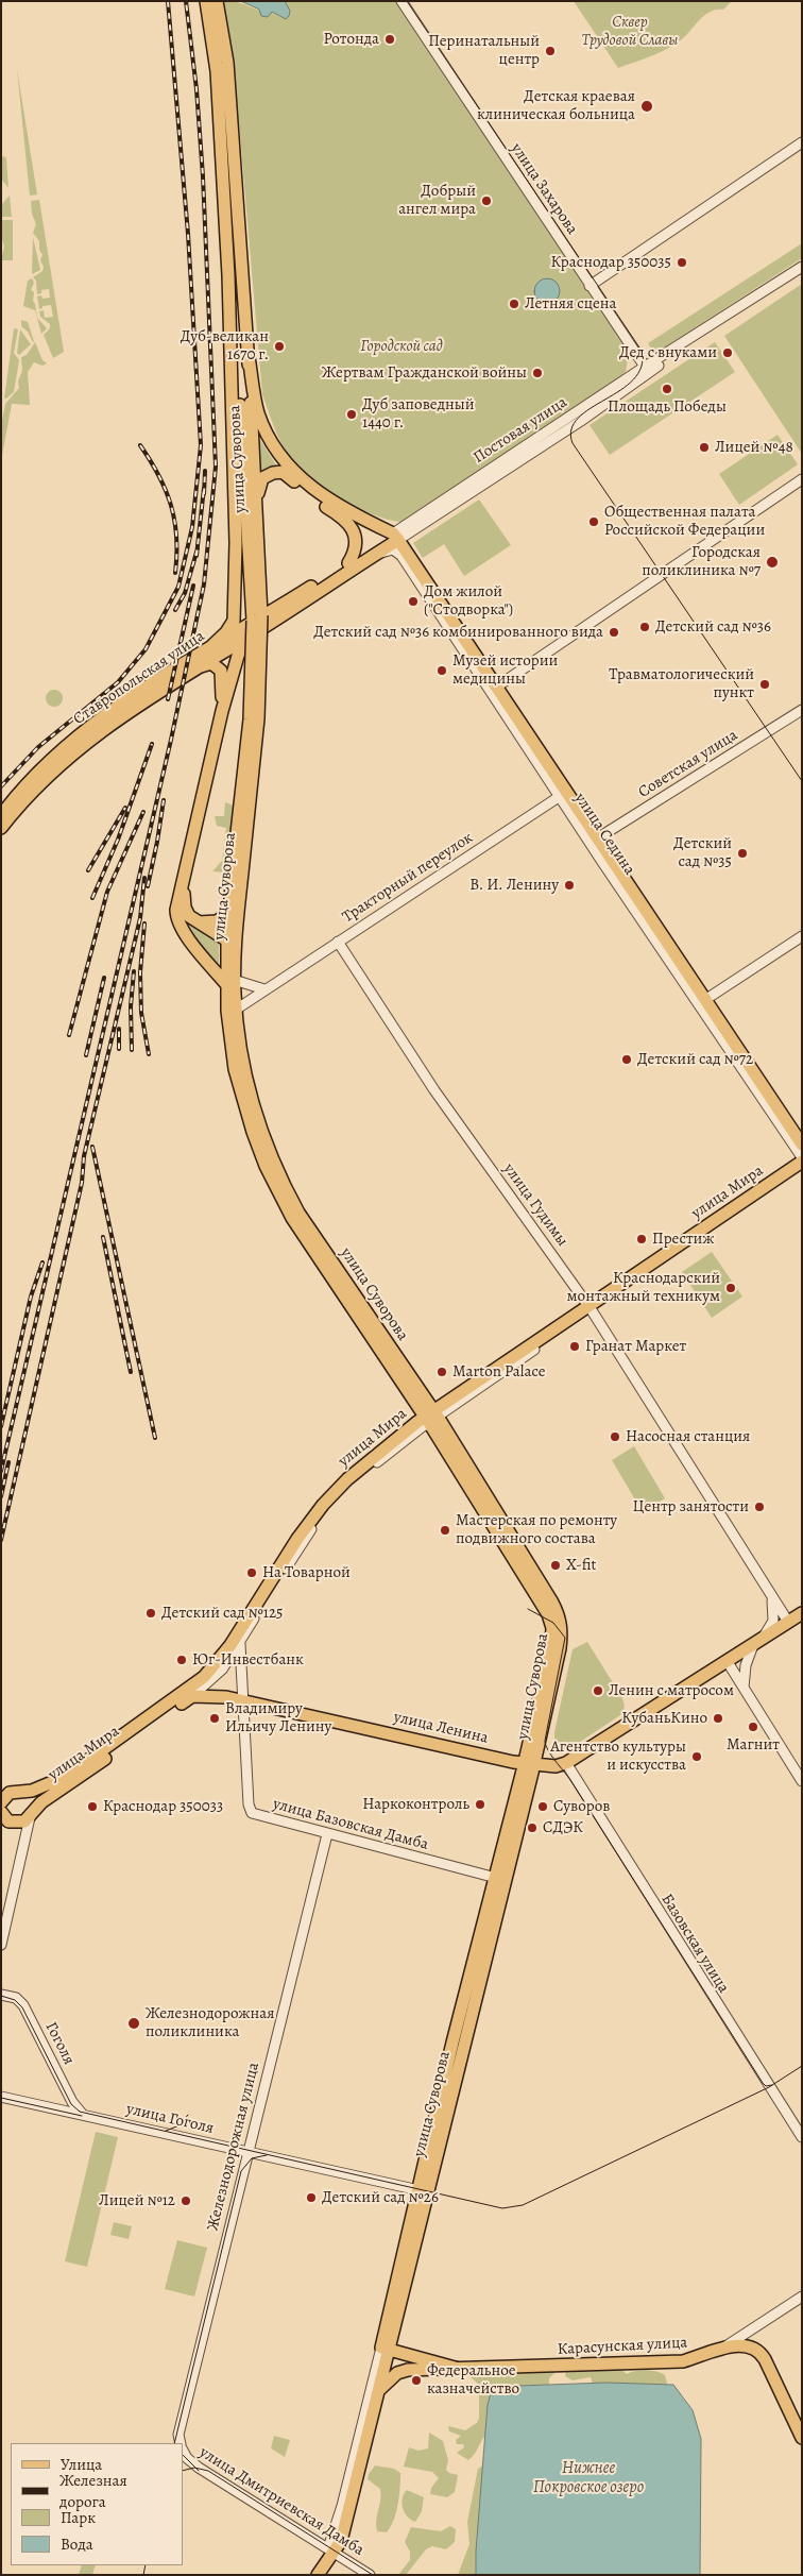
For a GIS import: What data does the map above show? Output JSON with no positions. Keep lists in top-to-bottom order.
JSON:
{
  "streets": {
    "main road": [
      "Постовая улица",
      "улица Суворова",
      "Ставропольская улица",
      "улица Седина",
      "улица Мира",
      "улица Ленина",
      "Карасунская улица"
    ],
    "street": [
      "улица Захарова",
      "Советская улица",
      "Тракторный переулок",
      "улица Гудимы",
      "улица Базовская Дамба",
      "Базовская улица",
      "Гоголя",
      "улица Гоголя",
      "Железнодорожная улица",
      "улица Дмитриевская Дамба"
    ]
  },
  "crossings": [
    ["улица Захарова", "Постовая улица"],
    ["Постовая улица", "Ставропольская улица"],
    ["Постовая улица", "улица Седина"],
    ["улица Суворова", "Ставропольская улица"],
    ["улица Суворова", "Тракторный переулок"],
    ["улица Суворова", "улица Мира"],
    ["улица Суворова", "улица Ленина"],
    ["улица Суворова", "улица Базовская Дамба"],
    ["улица Суворова", "улица Гоголя"],
    ["улица Суворова", "Карасунская улица"],
    ["улица Суворова", "улица Дмитриевская Дамба"],
    ["Советская улица", "улица Седина"],
    ["улица Седина", "Тракторный переулок"],
    ["Тракторный переулок", "улица Гудимы"],
    ["улица Мира", "улица Гудимы"],
    ["улица Мира", "улица Ленина"],
    ["улица Мира", "улица Базовская Дамба"],
    ["улица Гудимы", "улица Ленина"],
    ["улица Ленина", "улица Базовская Дамба"],
    ["улица Ленина", "Базовская улица"],
    ["улица Базовская Дамба", "Железнодорожная улица"],
    ["Гоголя", "улица Гоголя"],
    ["улица Гоголя", "Железнодорожная улица"]
  ],
  "water": ["Нижнее Покровское озеро"],
  "parks": ["Сквер Трудовой Славы", "Городской сад"],
  "places": [
    "Ротонда",
    "Перинатальный центр",
    "Детская краевая клиническая больница",
    "Добрый ангел мира",
    "Краснодар 350035",
    "Летняя сцена",
    "Дуб-великан 1670 г.",
    "Дед с внуками",
    "Жертвам Гражданской войны",
    "Площадь Победы",
    "Дуб заповедный 1440 г.",
    "Лицей №48",
    "Общественная палата Российской Федерации",
    "Городская поликлиника №7",
    "Дом жилой (\"Стодворка\")",
    "Детский сад №36",
    "Детский сад №36 комбинированного вида",
    "Музей истории медицины",
    "Травматологический пункт",
    "Детский сад №35",
    "В. И. Ленину",
    "Детский сад №72",
    "Престиж",
    "Краснодарский монтажный техникум",
    "Гранат Маркет",
    "Marton Palace",
    "Насосная станция",
    "Центр занятости",
    "Мастерская по ремонту подвижного состава",
    "X-fit",
    "На Товарной",
    "Детский сад №125",
    "Юг-Инвестбанк",
    "Ленин с матросом",
    "Владимиру Ильичу Ленину",
    "КубаньКино",
    "Магнит",
    "Агентство культуры и искусства",
    "Наркоконтроль",
    "Краснодар 350033",
    "Суворов",
    "СДЭК",
    "Железнодорожная поликлиника",
    "Детский сад №26",
    "Лицей №12",
    "Федеральное казначейство"
  ],
  "legend": [
    "Улица",
    "Железная дорога",
    "Парк",
    "Вода"
  ]
}
